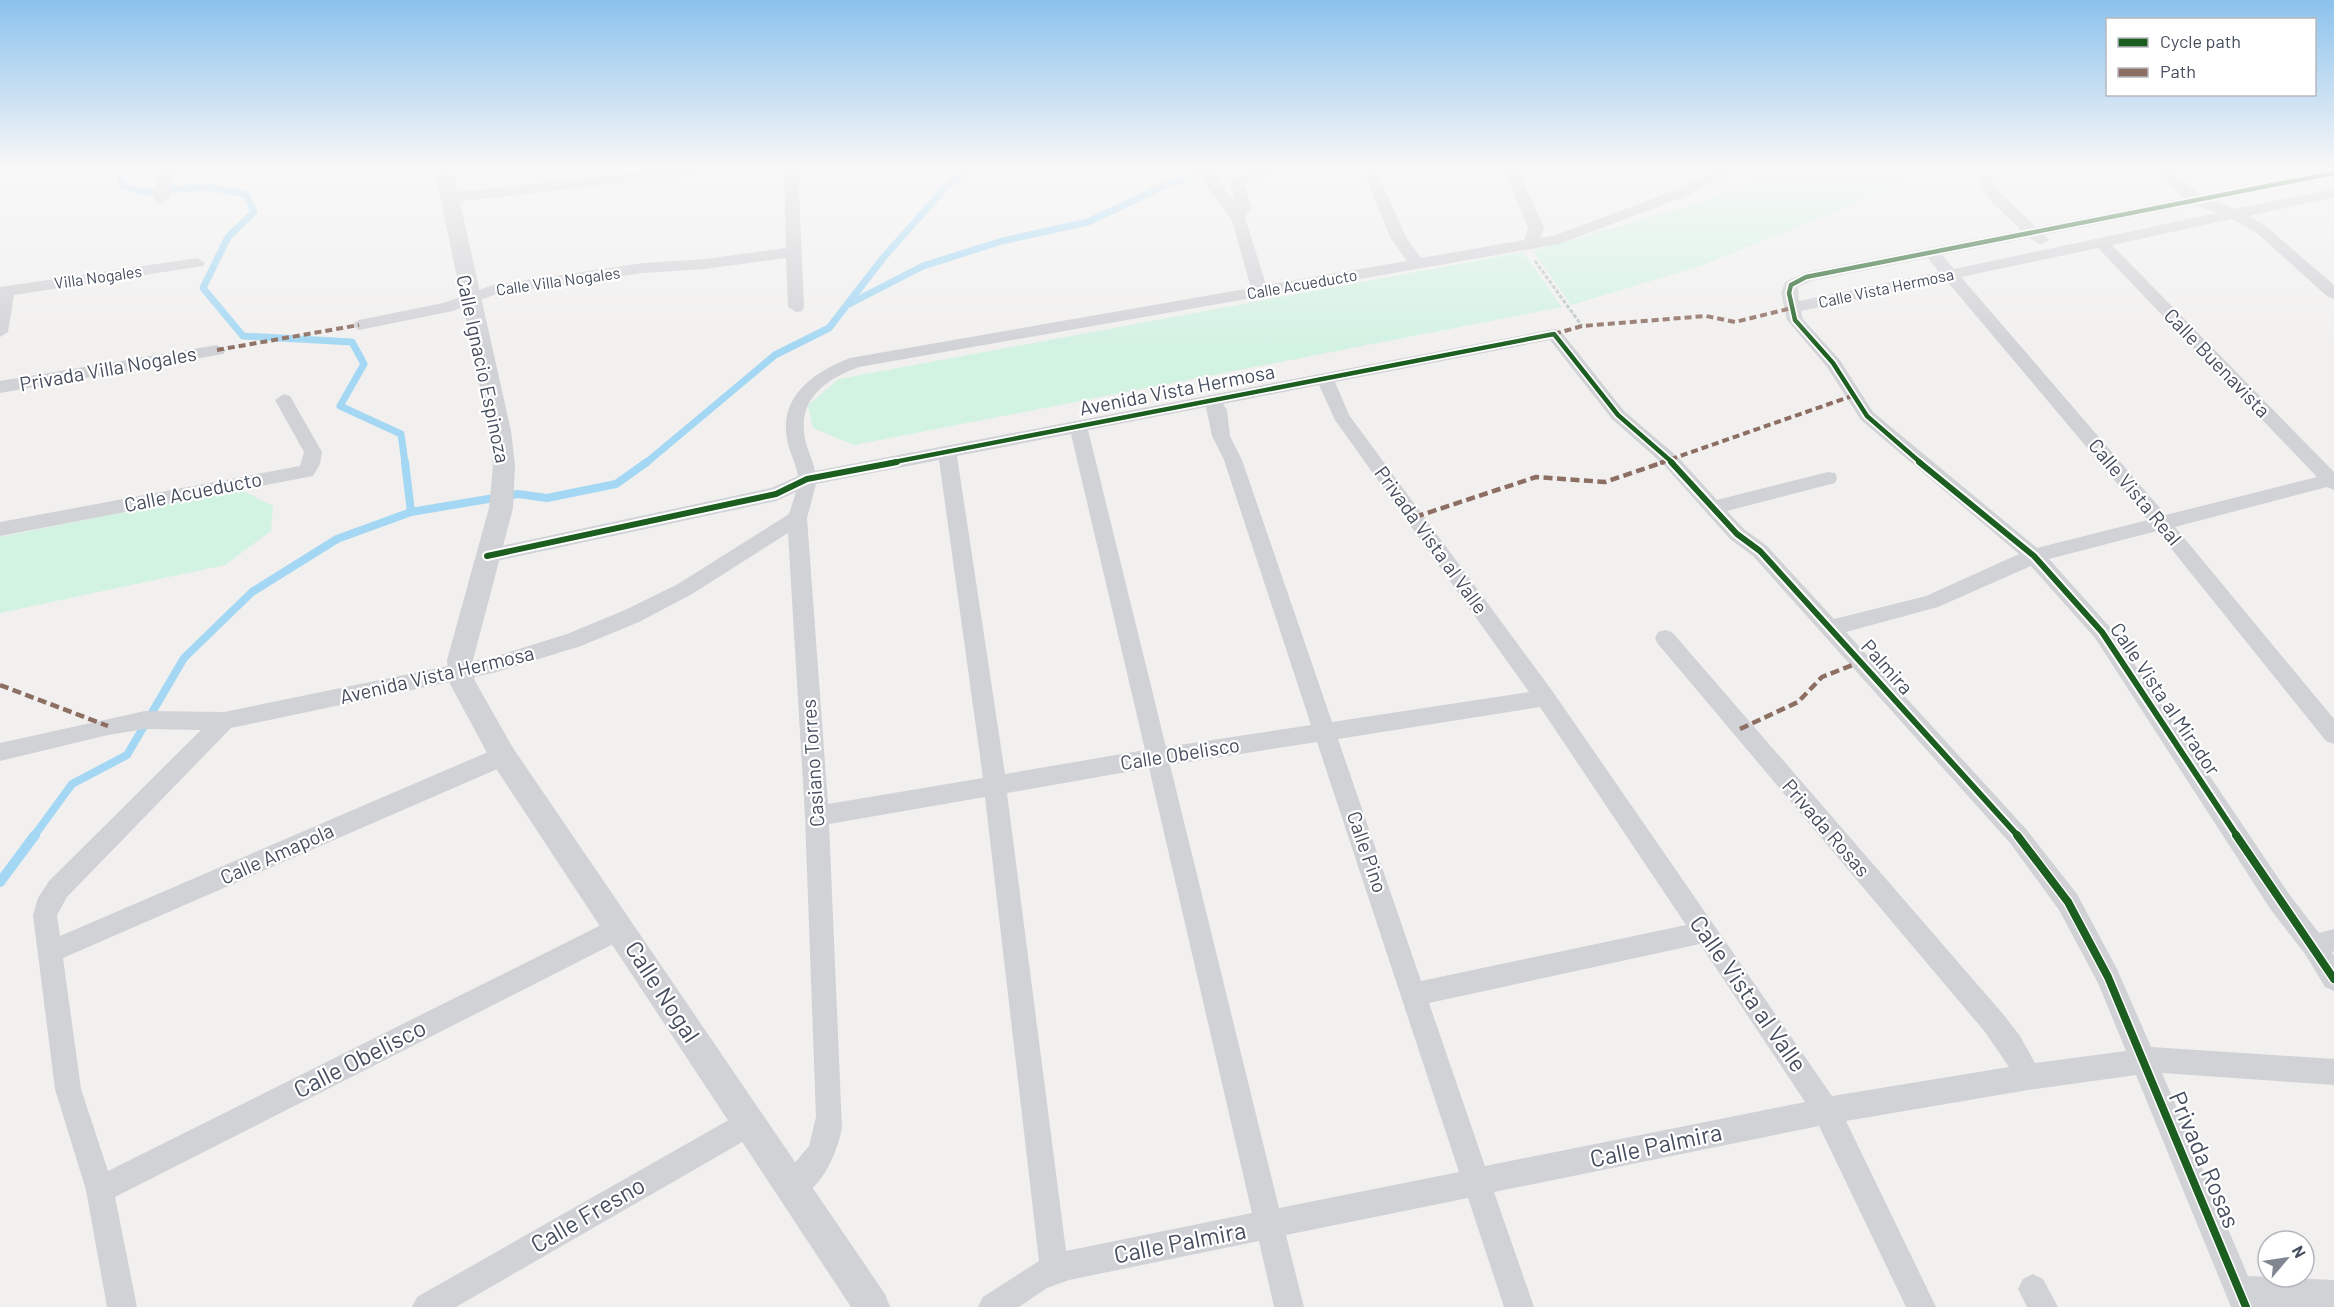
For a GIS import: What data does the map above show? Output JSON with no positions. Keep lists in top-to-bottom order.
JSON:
{
  "streets": {
    "street": [
      "Villa Nogales",
      "Calle Villa Nogales",
      "Calle Acueducto",
      "Calle Vista Hermosa",
      "Calle Buenavista",
      "Privada Villa Nogales",
      "Calle Ignacio Espinoza",
      "Avenida Vista Hermosa",
      "Calle Vista Real",
      "Privada Vista al Valle",
      "Palmira",
      "Calle Vista al Mirador",
      "Calle Obelisco",
      "Casiano Torres",
      "Privada Rosas",
      "Calle Pino",
      "Calle Amapola",
      "Calle Nogal",
      "Calle Vista al Valle",
      "Calle Palmira",
      "Calle Fresno"
    ]
  },
  "crossings": [
    ["Calle Villa Nogales", "Calle Ignacio Espinoza"],
    ["Calle Acueducto", "Casiano Torres"],
    ["Calle Vista Hermosa", "Calle Buenavista"],
    ["Calle Vista Hermosa", "Calle Vista Real"],
    ["Calle Vista Hermosa", "Calle Vista al Mirador"],
    ["Calle Ignacio Espinoza", "Avenida Vista Hermosa"],
    ["Calle Ignacio Espinoza", "Calle Nogal"],
    ["Avenida Vista Hermosa", "Privada Vista al Valle"],
    ["Avenida Vista Hermosa", "Palmira"],
    ["Avenida Vista Hermosa", "Casiano Torres"],
    ["Avenida Vista Hermosa", "Calle Pino"],
    ["Avenida Vista Hermosa", "Calle Nogal"],
    ["Privada Vista al Valle", "Calle Obelisco"],
    ["Privada Vista al Valle", "Calle Vista al Valle"],
    ["Palmira", "Privada Rosas"],
    ["Palmira", "Calle Palmira"],
    ["Calle Obelisco", "Casiano Torres"],
    ["Calle Obelisco", "Calle Pino"],
    ["Calle Obelisco", "Calle Nogal"],
    ["Calle Obelisco", "Calle Vista al Valle"],
    ["Casiano Torres", "Calle Nogal"],
    ["Privada Rosas", "Calle Palmira"],
    ["Calle Pino", "Calle Palmira"],
    ["Calle Amapola", "Calle Nogal"],
    ["Calle Nogal", "Calle Fresno"],
    ["Calle Vista al Valle", "Calle Palmira"]
  ],
  "legend": ["Cycle path", "Path"],
  "north": "top right"
}
